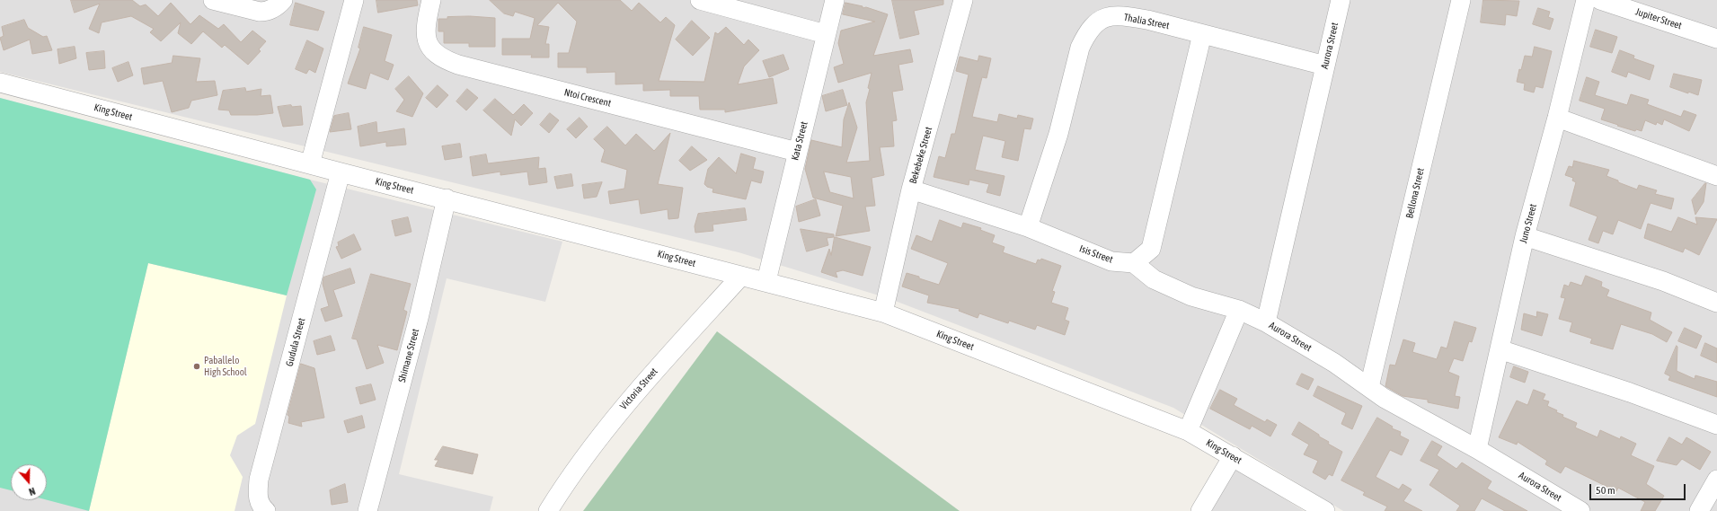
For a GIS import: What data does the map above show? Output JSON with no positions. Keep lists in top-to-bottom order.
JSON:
{
  "streets": {
    "street": [
      "Jupiter Street",
      "Thalia Street",
      "Aurora Street",
      "Ntoi Crescent",
      "King Street",
      "Kata Street",
      "Bekebeke Street",
      "Bellona Street",
      "Juno Street",
      "Isis Street",
      "Gudula Street",
      "Shimane Street",
      "Victoria Street"
    ]
  },
  "crossings": [
    ["Thalia Street", "Aurora Street"],
    ["Thalia Street", "Isis Street"],
    ["Aurora Street", "Bellona Street"],
    ["Aurora Street", "Juno Street"],
    ["Ntoi Crescent", "Kata Street"],
    ["King Street", "Kata Street"],
    ["King Street", "Bekebeke Street"],
    ["King Street", "Gudula Street"],
    ["King Street", "Shimane Street"],
    ["King Street", "Victoria Street"],
    ["Bekebeke Street", "Isis Street"]
  ],
  "places": ["Paballelo High School"],
  "scale_bar": "50 m",
  "north": "bottom"
}
